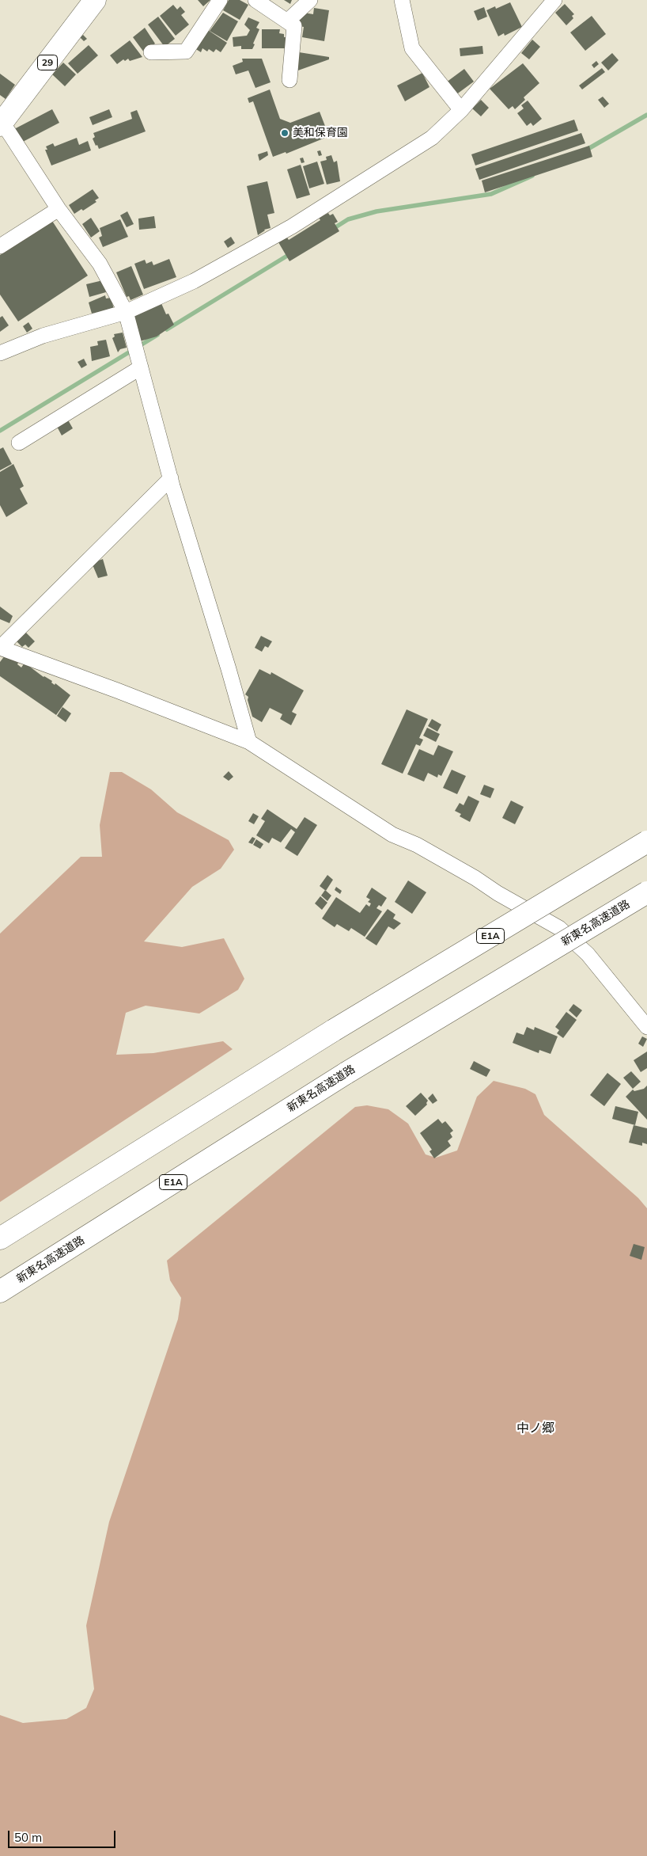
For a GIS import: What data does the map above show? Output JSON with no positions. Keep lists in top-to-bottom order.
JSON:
{
  "streets": {
    "main road": ["29", "新東名高速道路", "E1A"]
  },
  "districts": ["中ノ郷"],
  "places": ["美和保育園"],
  "scale_bar": "50 m"
}
